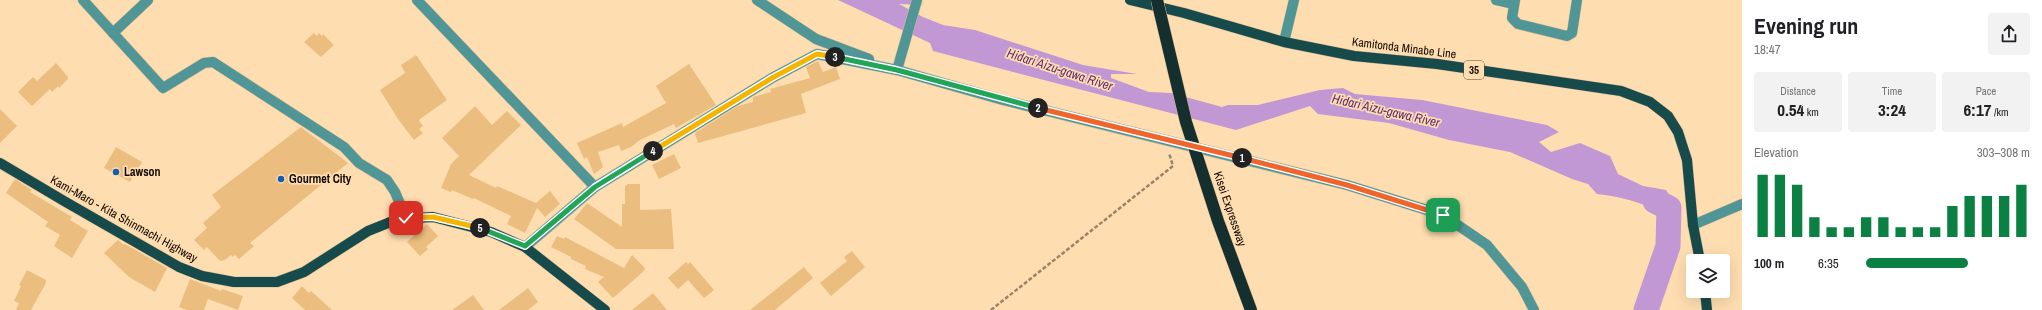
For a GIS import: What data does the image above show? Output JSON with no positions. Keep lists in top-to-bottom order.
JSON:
{
  "streets": {
    "highway": ["Kisei Expressway"],
    "main road": ["Kamitonda Minabe Line", "35", "Kami-Maro - Kita Shinmachi Highway"]
  },
  "water": ["Hidari Aizu-gawa River"],
  "places": ["Lawson", "Gourmet City"],
  "page": {
    "heading": ["Evening run", "18:47"],
    "pins": [
      "3",
      "2",
      "4",
      "1",
      "5"
    ],
    "stats": [
      ["Distance", "0.54 km"],
      ["Time", "3:24"],
      ["Pace", "6:17 /km"]
    ],
    "chart": ["Elevation", "303–308 m"],
    "list": [
      {
        "name": "100 m",
        "note": "6:35"
      }
    ]
  }
}
